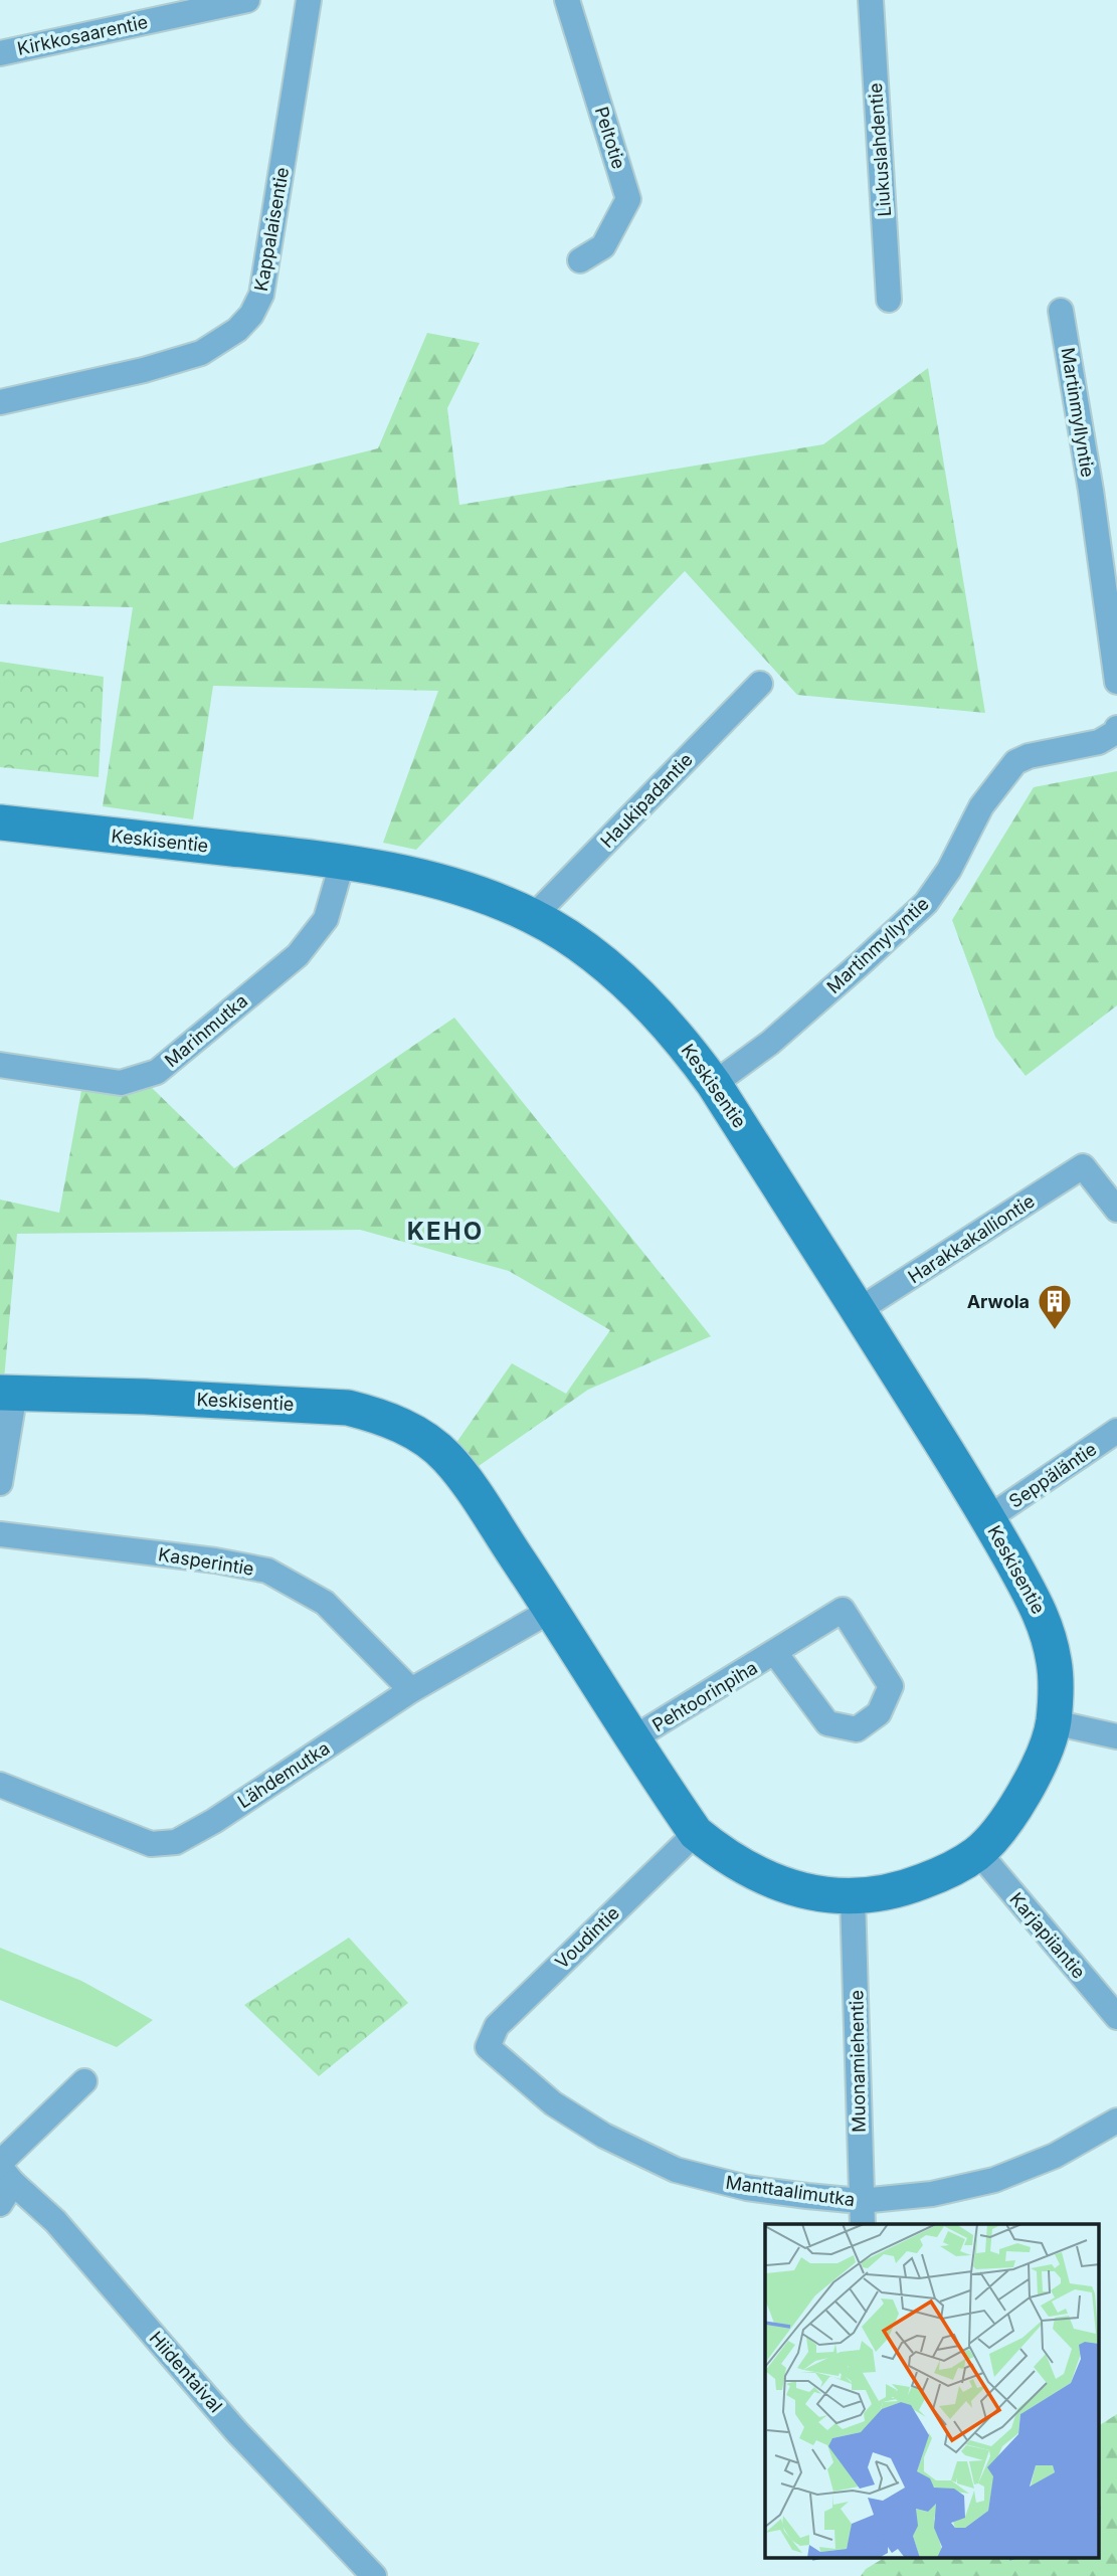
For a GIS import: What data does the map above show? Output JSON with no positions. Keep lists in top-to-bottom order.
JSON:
{
  "streets": {
    "street": [
      "Kirkkosaarentie",
      "Peltotie",
      "Liukuslahdentie",
      "Kappalaisentie",
      "Martinmyllyntie",
      "Haukipadantie",
      "Keskisentie",
      "Marinmutka",
      "Harakkakalliontie",
      "Seppäläntie",
      "Kasperintie",
      "Pehtoorinpiha",
      "Lähdemutka",
      "Karjapiiantie",
      "Voudintie",
      "Muonamiehentie",
      "Manttaalimutka",
      "Hiidentaival"
    ]
  },
  "crossings": [
    ["Martinmyllyntie", "Keskisentie"],
    ["Haukipadantie", "Keskisentie"],
    ["Keskisentie", "Marinmutka"],
    ["Keskisentie", "Harakkakalliontie"],
    ["Keskisentie", "Seppäläntie"],
    ["Keskisentie", "Pehtoorinpiha"],
    ["Keskisentie", "Lähdemutka"],
    ["Keskisentie", "Karjapiiantie"],
    ["Keskisentie", "Voudintie"],
    ["Keskisentie", "Muonamiehentie"],
    ["Kasperintie", "Lähdemutka"],
    ["Voudintie", "Manttaalimutka"],
    ["Muonamiehentie", "Manttaalimutka"]
  ],
  "districts": ["KEHO"],
  "places": {
    "building": ["Arwola"]
  }
}
